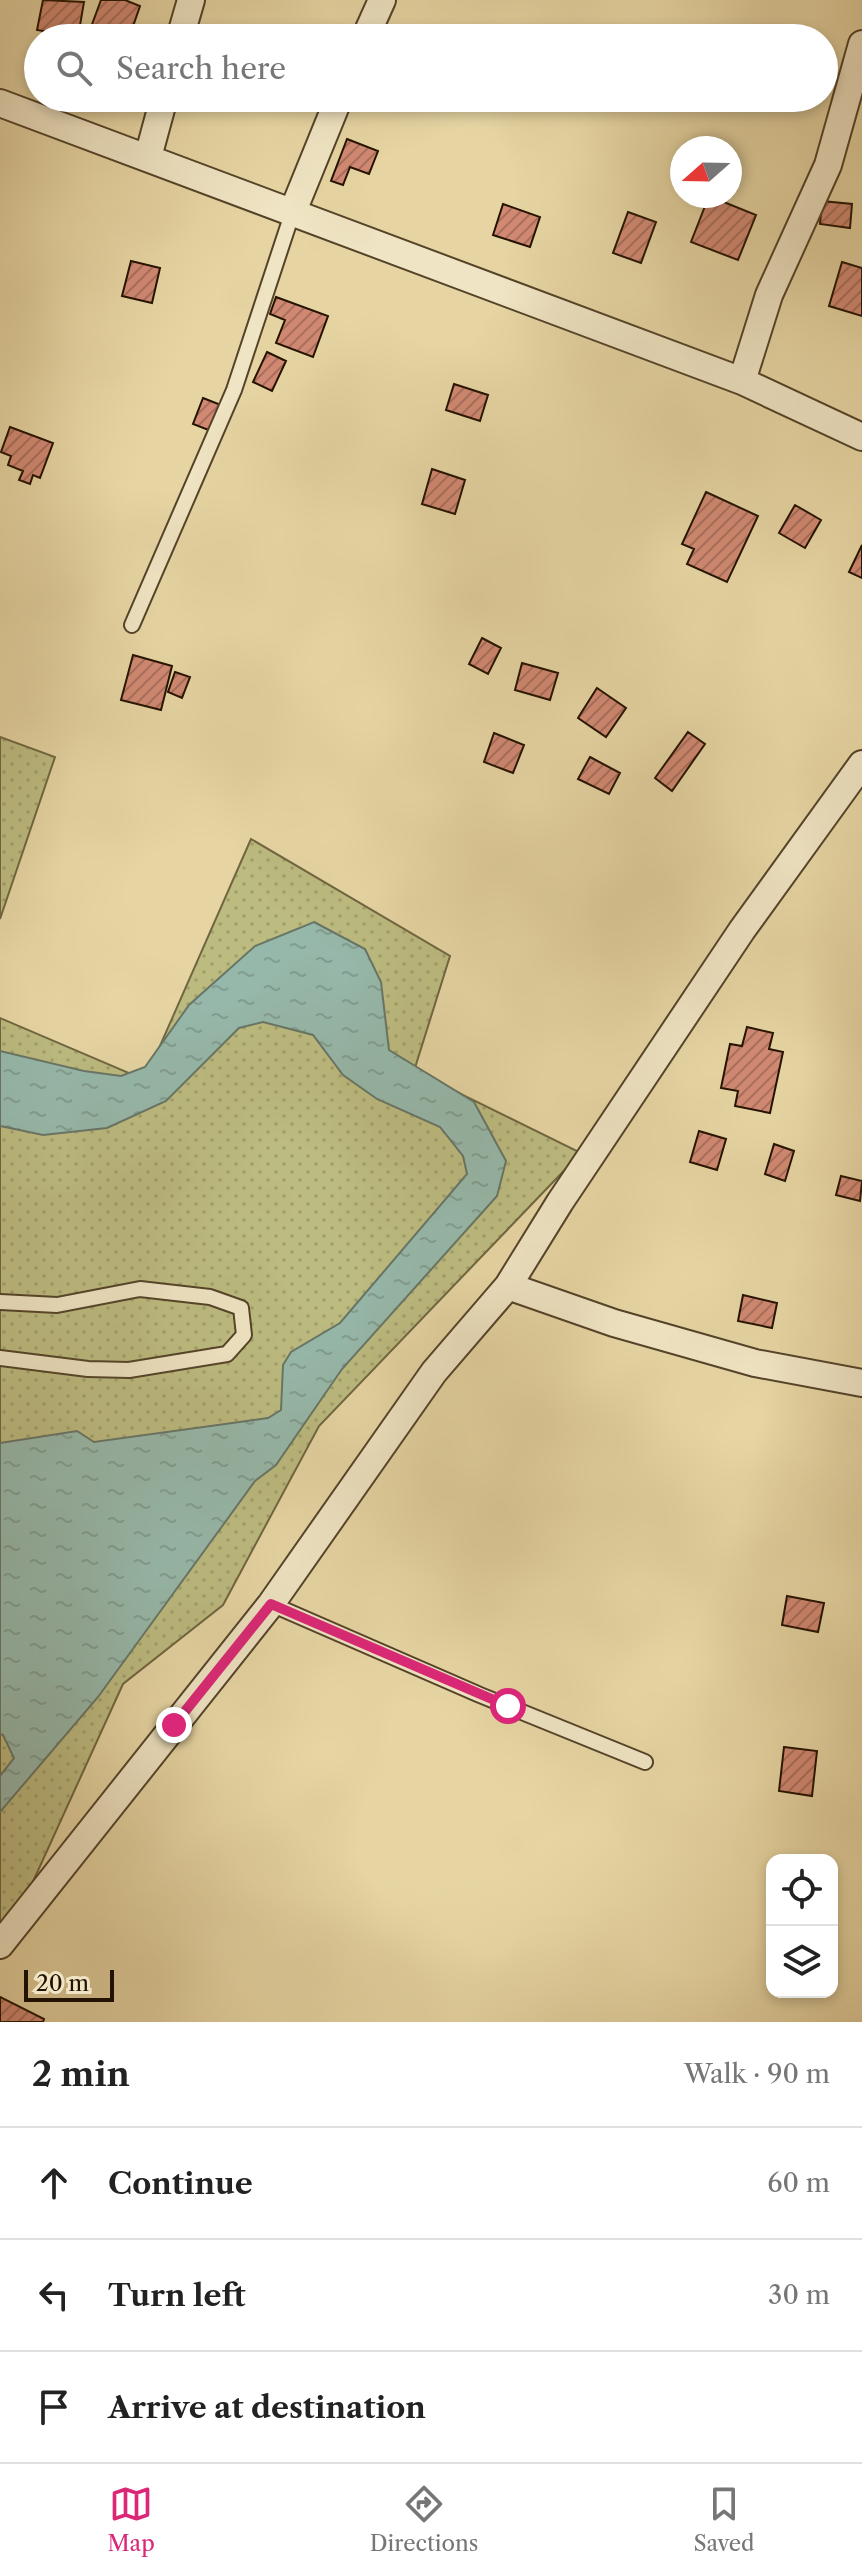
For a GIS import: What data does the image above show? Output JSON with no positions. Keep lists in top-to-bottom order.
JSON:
{
  "scale_bar": "20 m",
  "north": "left",
  "page": {
    "search": "Search here",
    "scale": "20 m",
    "heading": ["2 min", "Walk · 90 m"],
    "list": [
      ["Continue", "60 m"],
      ["Turn left", "30 m"],
      "Arrive at destination"
    ],
    "nav": ["Map", "Directions", "Saved"]
  }
}
